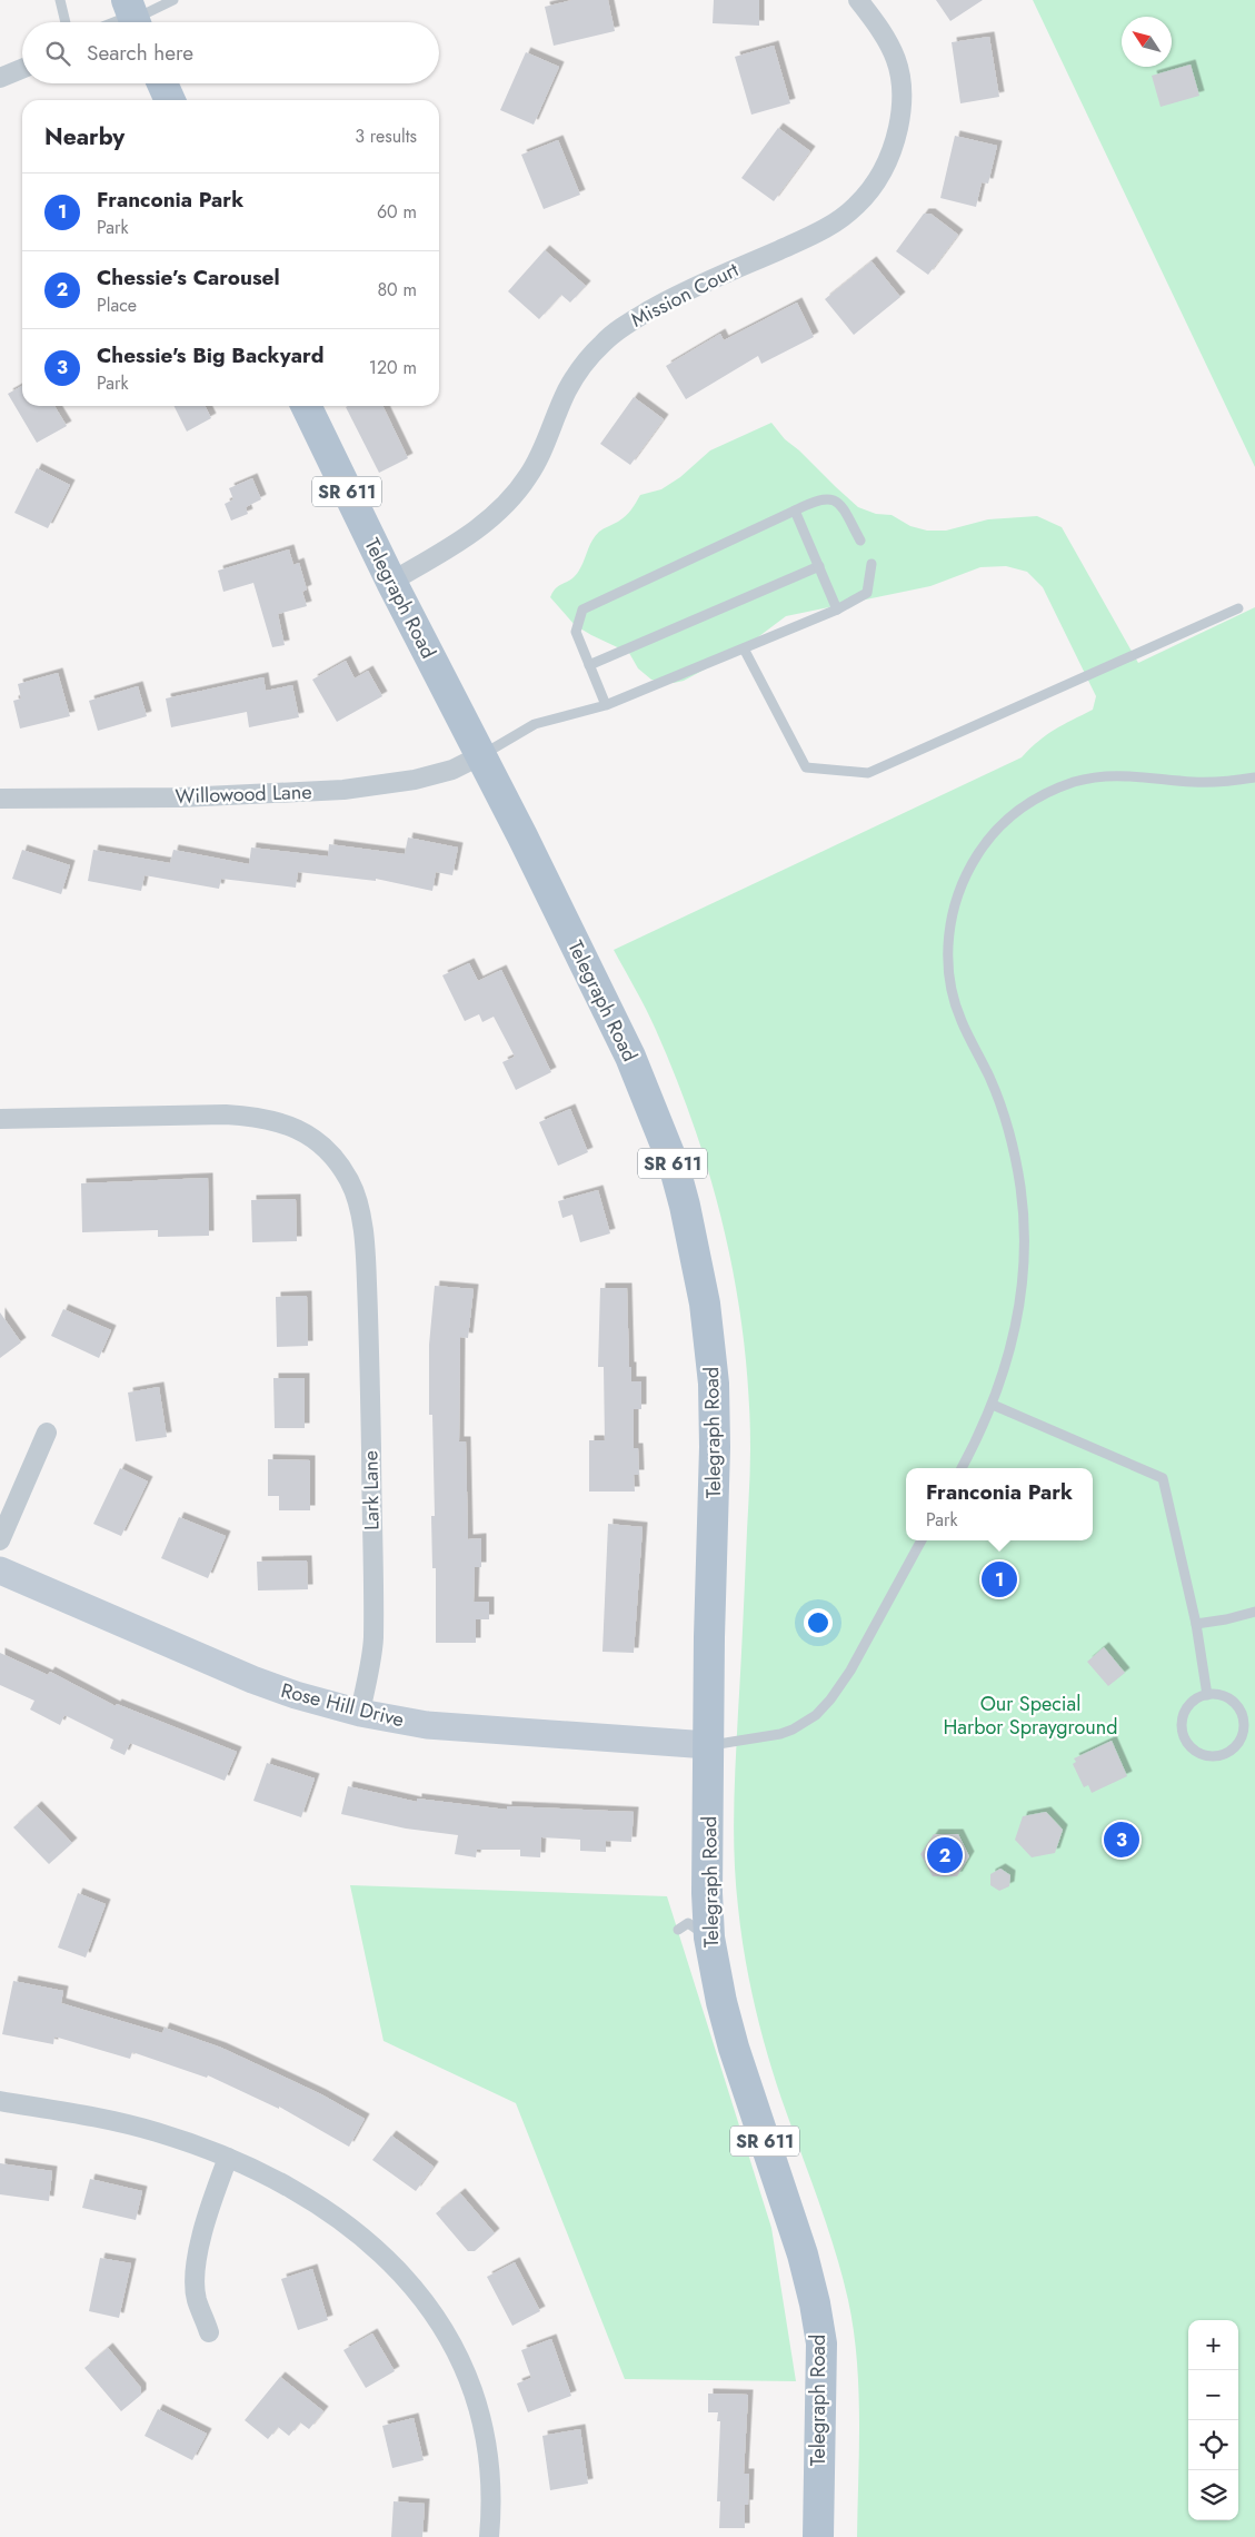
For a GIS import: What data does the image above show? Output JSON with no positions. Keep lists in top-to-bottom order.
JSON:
{
  "streets": {
    "main road": ["SR 611", "Telegraph Road"],
    "street": [
      "Mission Court",
      "Willowood Lane",
      "Lark Lane",
      "Rose Hill Drive"
    ]
  },
  "crossings": [
    ["Mission Court", "Telegraph Road"],
    ["Telegraph Road", "Willowood Lane"],
    ["Telegraph Road", "Rose Hill Drive"],
    ["Lark Lane", "Rose Hill Drive"]
  ],
  "parks": ["Our Special Harbor Sprayground"],
  "north": "top left",
  "page": {
    "search": "Search here",
    "heading": ["Nearby", "3 results"],
    "list": [
      {
        "mark": "1",
        "name": "Franconia Park",
        "note": "Park",
        "value": "60 m"
      },
      {
        "mark": "2",
        "name": "Chessie’s Carousel",
        "note": "Place",
        "value": "80 m"
      },
      {
        "mark": "3",
        "name": "Chessie's Big Backyard",
        "note": "Park",
        "value": "120 m"
      }
    ],
    "popup": ["Franconia Park", "Park"],
    "pins": ["1", "3", "2"],
    "map_buttons": ["+", "−"]
  }
}
